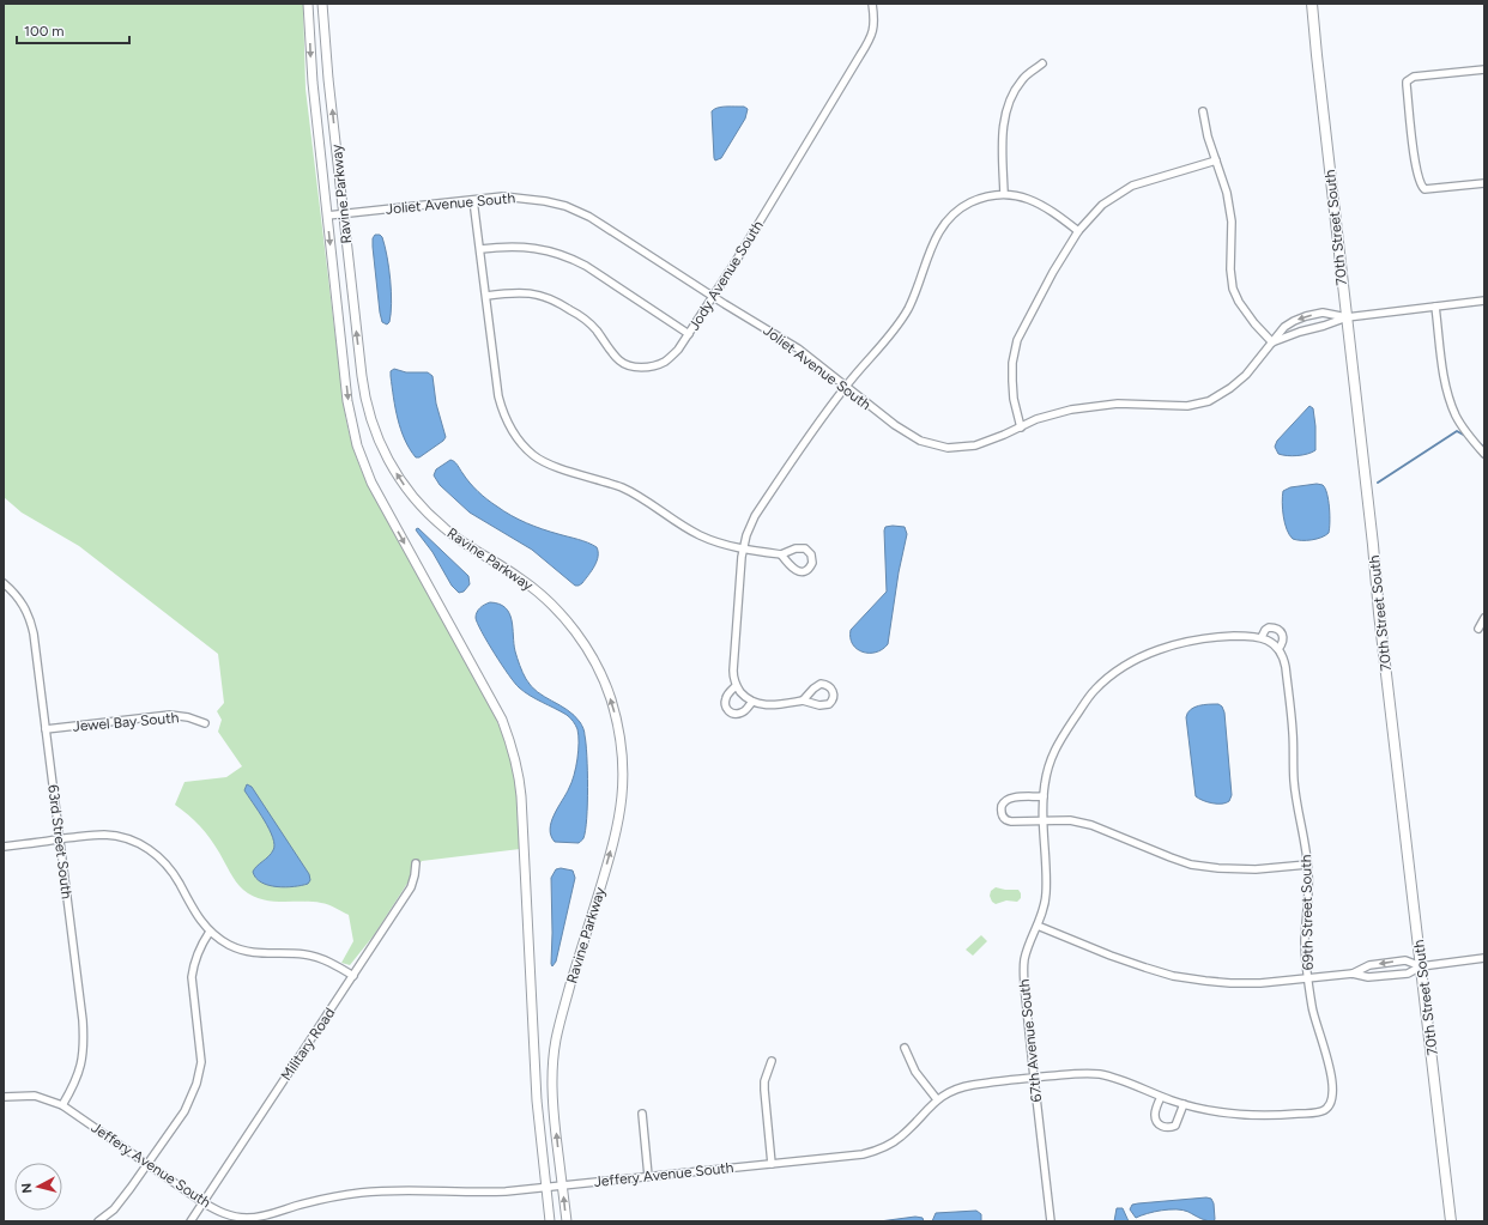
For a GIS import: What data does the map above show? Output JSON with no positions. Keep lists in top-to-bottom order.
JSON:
{
  "streets": {
    "main road": ["70th Street South"],
    "street": [
      "Ravine Parkway",
      "Joliet Avenue South",
      "Jody Avenue South",
      "Jewel Bay South",
      "63rd Street South",
      "69th Street South",
      "67th Avenue South",
      "Military Road",
      "Jeffery Avenue South"
    ]
  },
  "crossings": [
    ["Ravine Parkway", "Joliet Avenue South"],
    ["Ravine Parkway", "Jeffery Avenue South"],
    ["Joliet Avenue South", "70th Street South"],
    ["Joliet Avenue South", "Jody Avenue South"],
    ["Jewel Bay South", "63rd Street South"],
    ["63rd Street South", "Jeffery Avenue South"],
    ["69th Street South", "67th Avenue South"],
    ["69th Street South", "Jeffery Avenue South"],
    ["67th Avenue South", "Jeffery Avenue South"],
    ["Military Road", "Jeffery Avenue South"]
  ],
  "scale_bar": "100 m",
  "north": "left"
}
